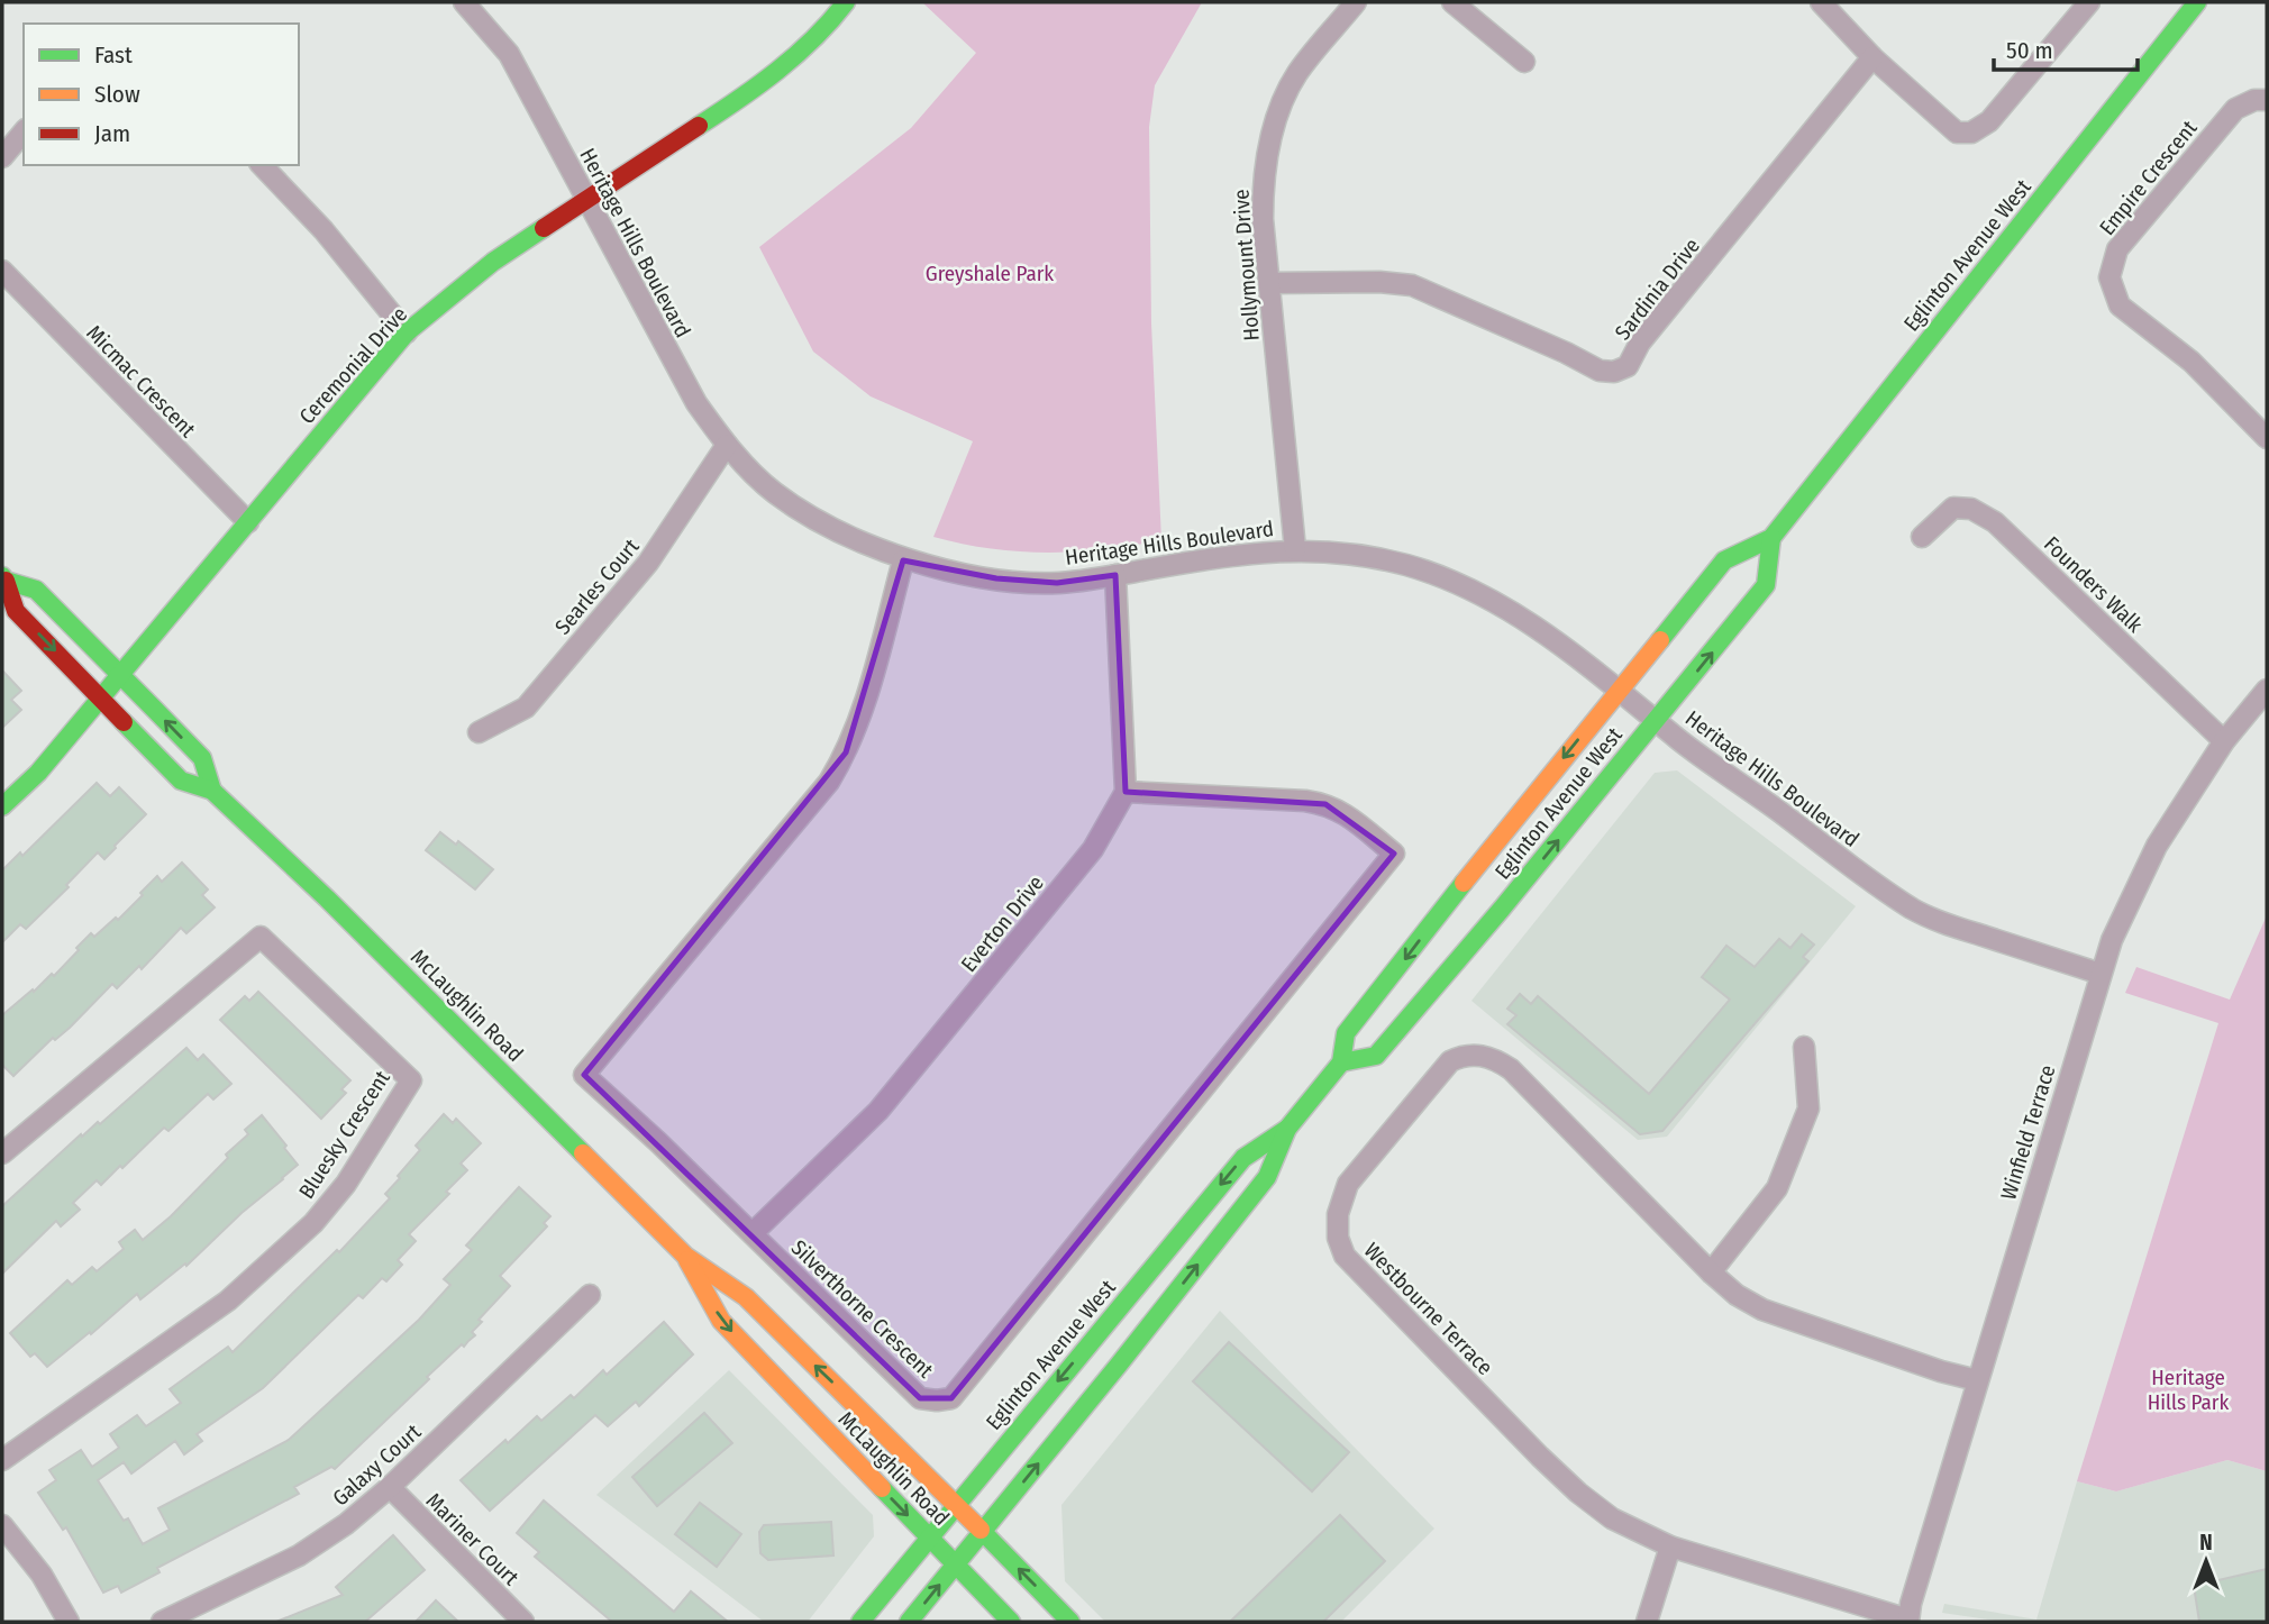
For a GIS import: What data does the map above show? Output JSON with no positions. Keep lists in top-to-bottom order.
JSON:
{
  "streets": {
    "street": [
      "Empire Crescent",
      "Heritage Hills Boulevard",
      "Eglinton Avenue West",
      "Hollymount Drive",
      "Sardinia Drive",
      "Ceremonial Drive",
      "Micmac Crescent",
      "Founders Walk",
      "Searles Court",
      "Everton Drive",
      "McLaughlin Road",
      "Winfield Terrace",
      "Bluesky Crescent",
      "Silverthorne Crescent",
      "Westbourne Terrace",
      "Galaxy Court",
      "Mariner Court"
    ]
  },
  "crossings": [
    ["Heritage Hills Boulevard", "Eglinton Avenue West"],
    ["Heritage Hills Boulevard", "Hollymount Drive"],
    ["Heritage Hills Boulevard", "Ceremonial Drive"],
    ["Heritage Hills Boulevard", "Searles Court"],
    ["Heritage Hills Boulevard", "Winfield Terrace"],
    ["Heritage Hills Boulevard", "Silverthorne Crescent"],
    ["Eglinton Avenue West", "McLaughlin Road"],
    ["Hollymount Drive", "Sardinia Drive"],
    ["Ceremonial Drive", "Micmac Crescent"],
    ["Ceremonial Drive", "McLaughlin Road"],
    ["Founders Walk", "Winfield Terrace"],
    ["Everton Drive", "Silverthorne Crescent"],
    ["Winfield Terrace", "Westbourne Terrace"],
    ["Galaxy Court", "Mariner Court"]
  ],
  "parks": ["Greyshale Park", "Heritage Hills Park"],
  "legend": ["Fast", "Slow", "Jam"],
  "scale_bar": "50 m",
  "north": "top"
}
